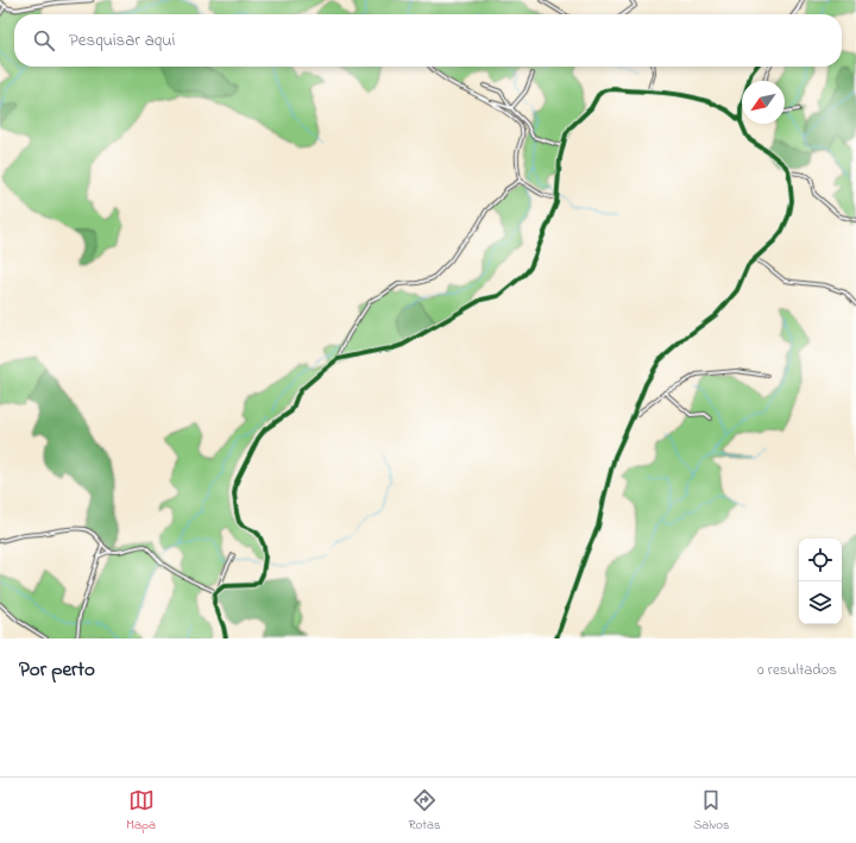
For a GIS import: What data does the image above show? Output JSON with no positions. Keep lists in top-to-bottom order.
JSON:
{
  "north": "bottom left",
  "page": {
    "search": "Pesquisar aqui",
    "heading": ["Por perto", "0 resultados"],
    "nav": ["Mapa", "Rotas", "Salvos"]
  }
}
